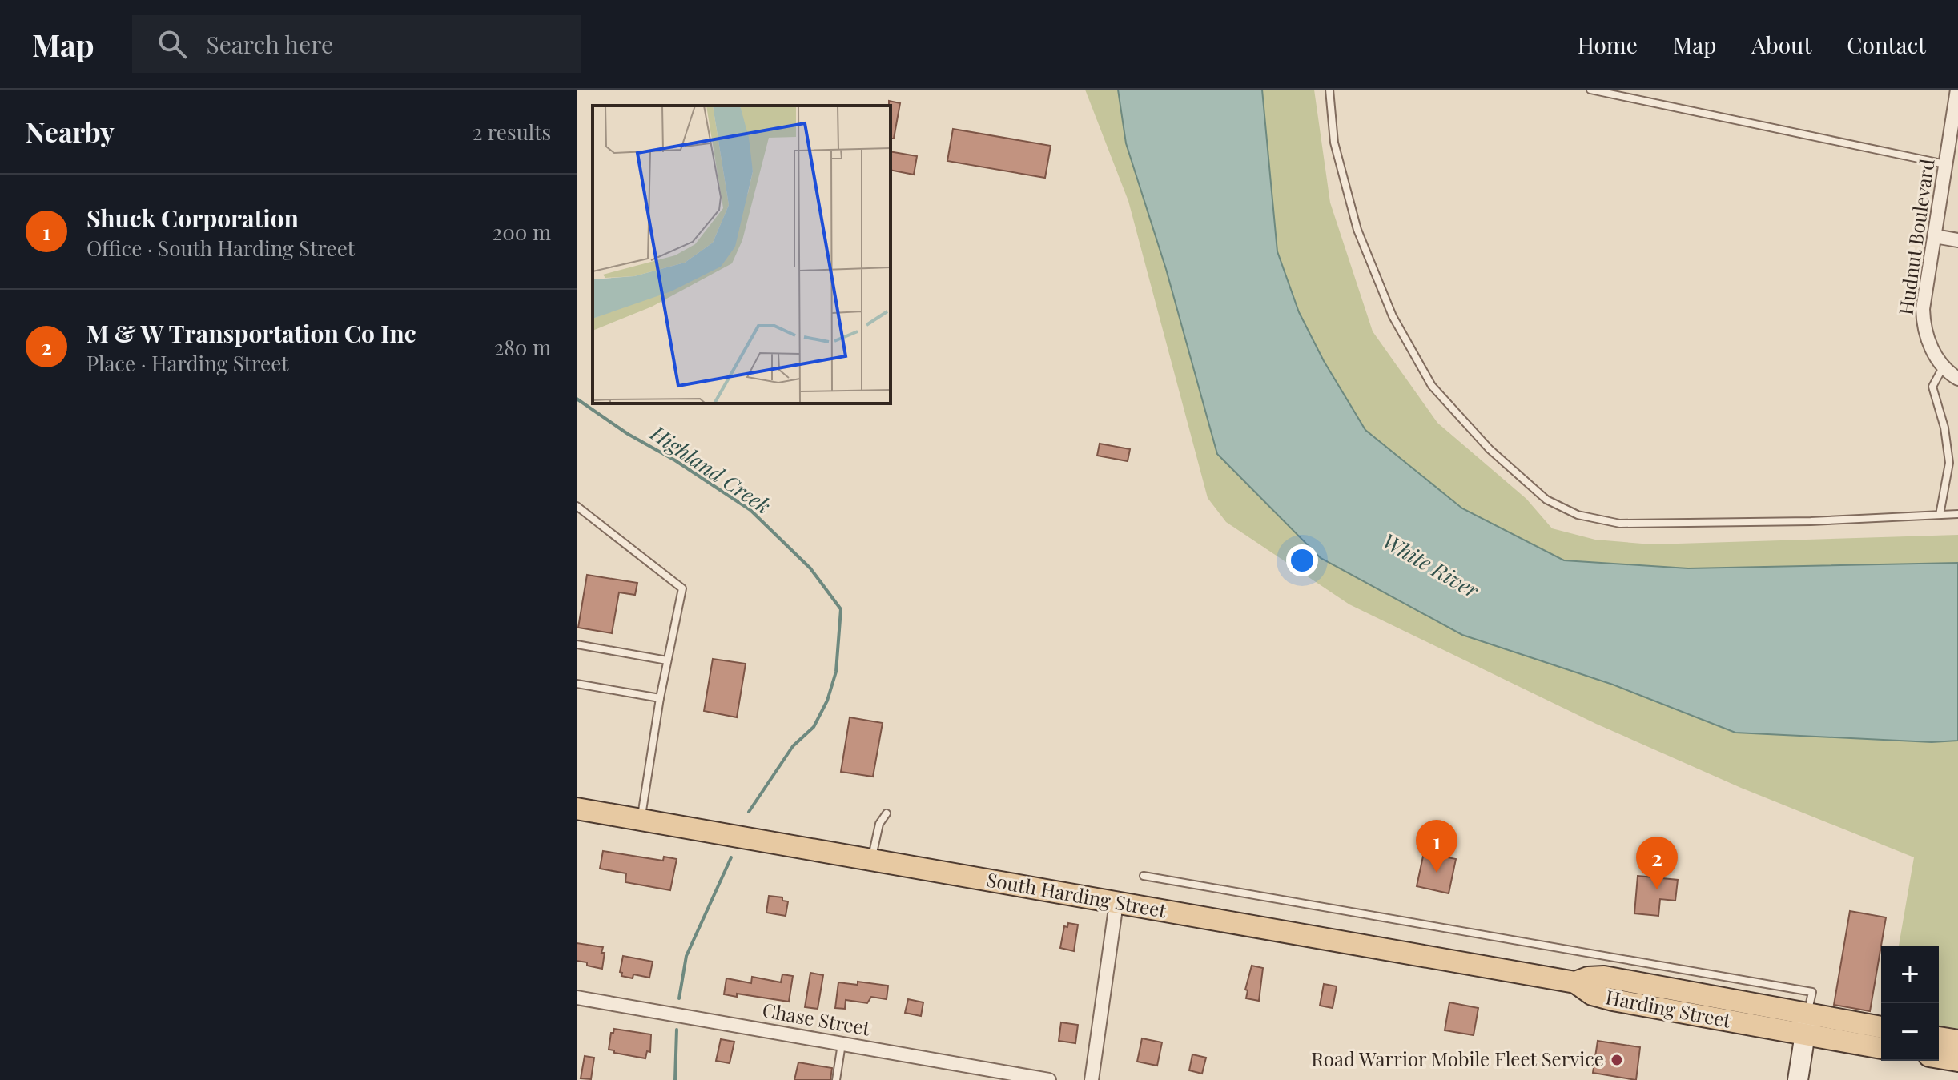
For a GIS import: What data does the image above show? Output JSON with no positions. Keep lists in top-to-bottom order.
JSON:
{
  "streets": {
    "main road": ["South Harding Street", "Harding Street"],
    "street": ["Hudnut Boulevard", "Chase Street"]
  },
  "crossings": [
    ["South Harding Street", "Harding Street"]
  ],
  "water": ["Highland Creek", "White River"],
  "places": ["Road Warrior Mobile Fleet Service"],
  "page": {
    "header": "Map",
    "search": "Search here",
    "nav": [
      "Home",
      "Map",
      "About",
      "Contact"
    ],
    "heading": ["Nearby", "2 results"],
    "list": [
      {
        "mark": "1",
        "name": "Shuck Corporation",
        "note": "Office · South Harding Street",
        "value": "200 m"
      },
      {
        "mark": "2",
        "name": "M & W Transportation Co Inc",
        "note": "Place · Harding Street",
        "value": "280 m"
      }
    ],
    "pins": ["1", "2"],
    "map_buttons": ["+", "−"]
  }
}
